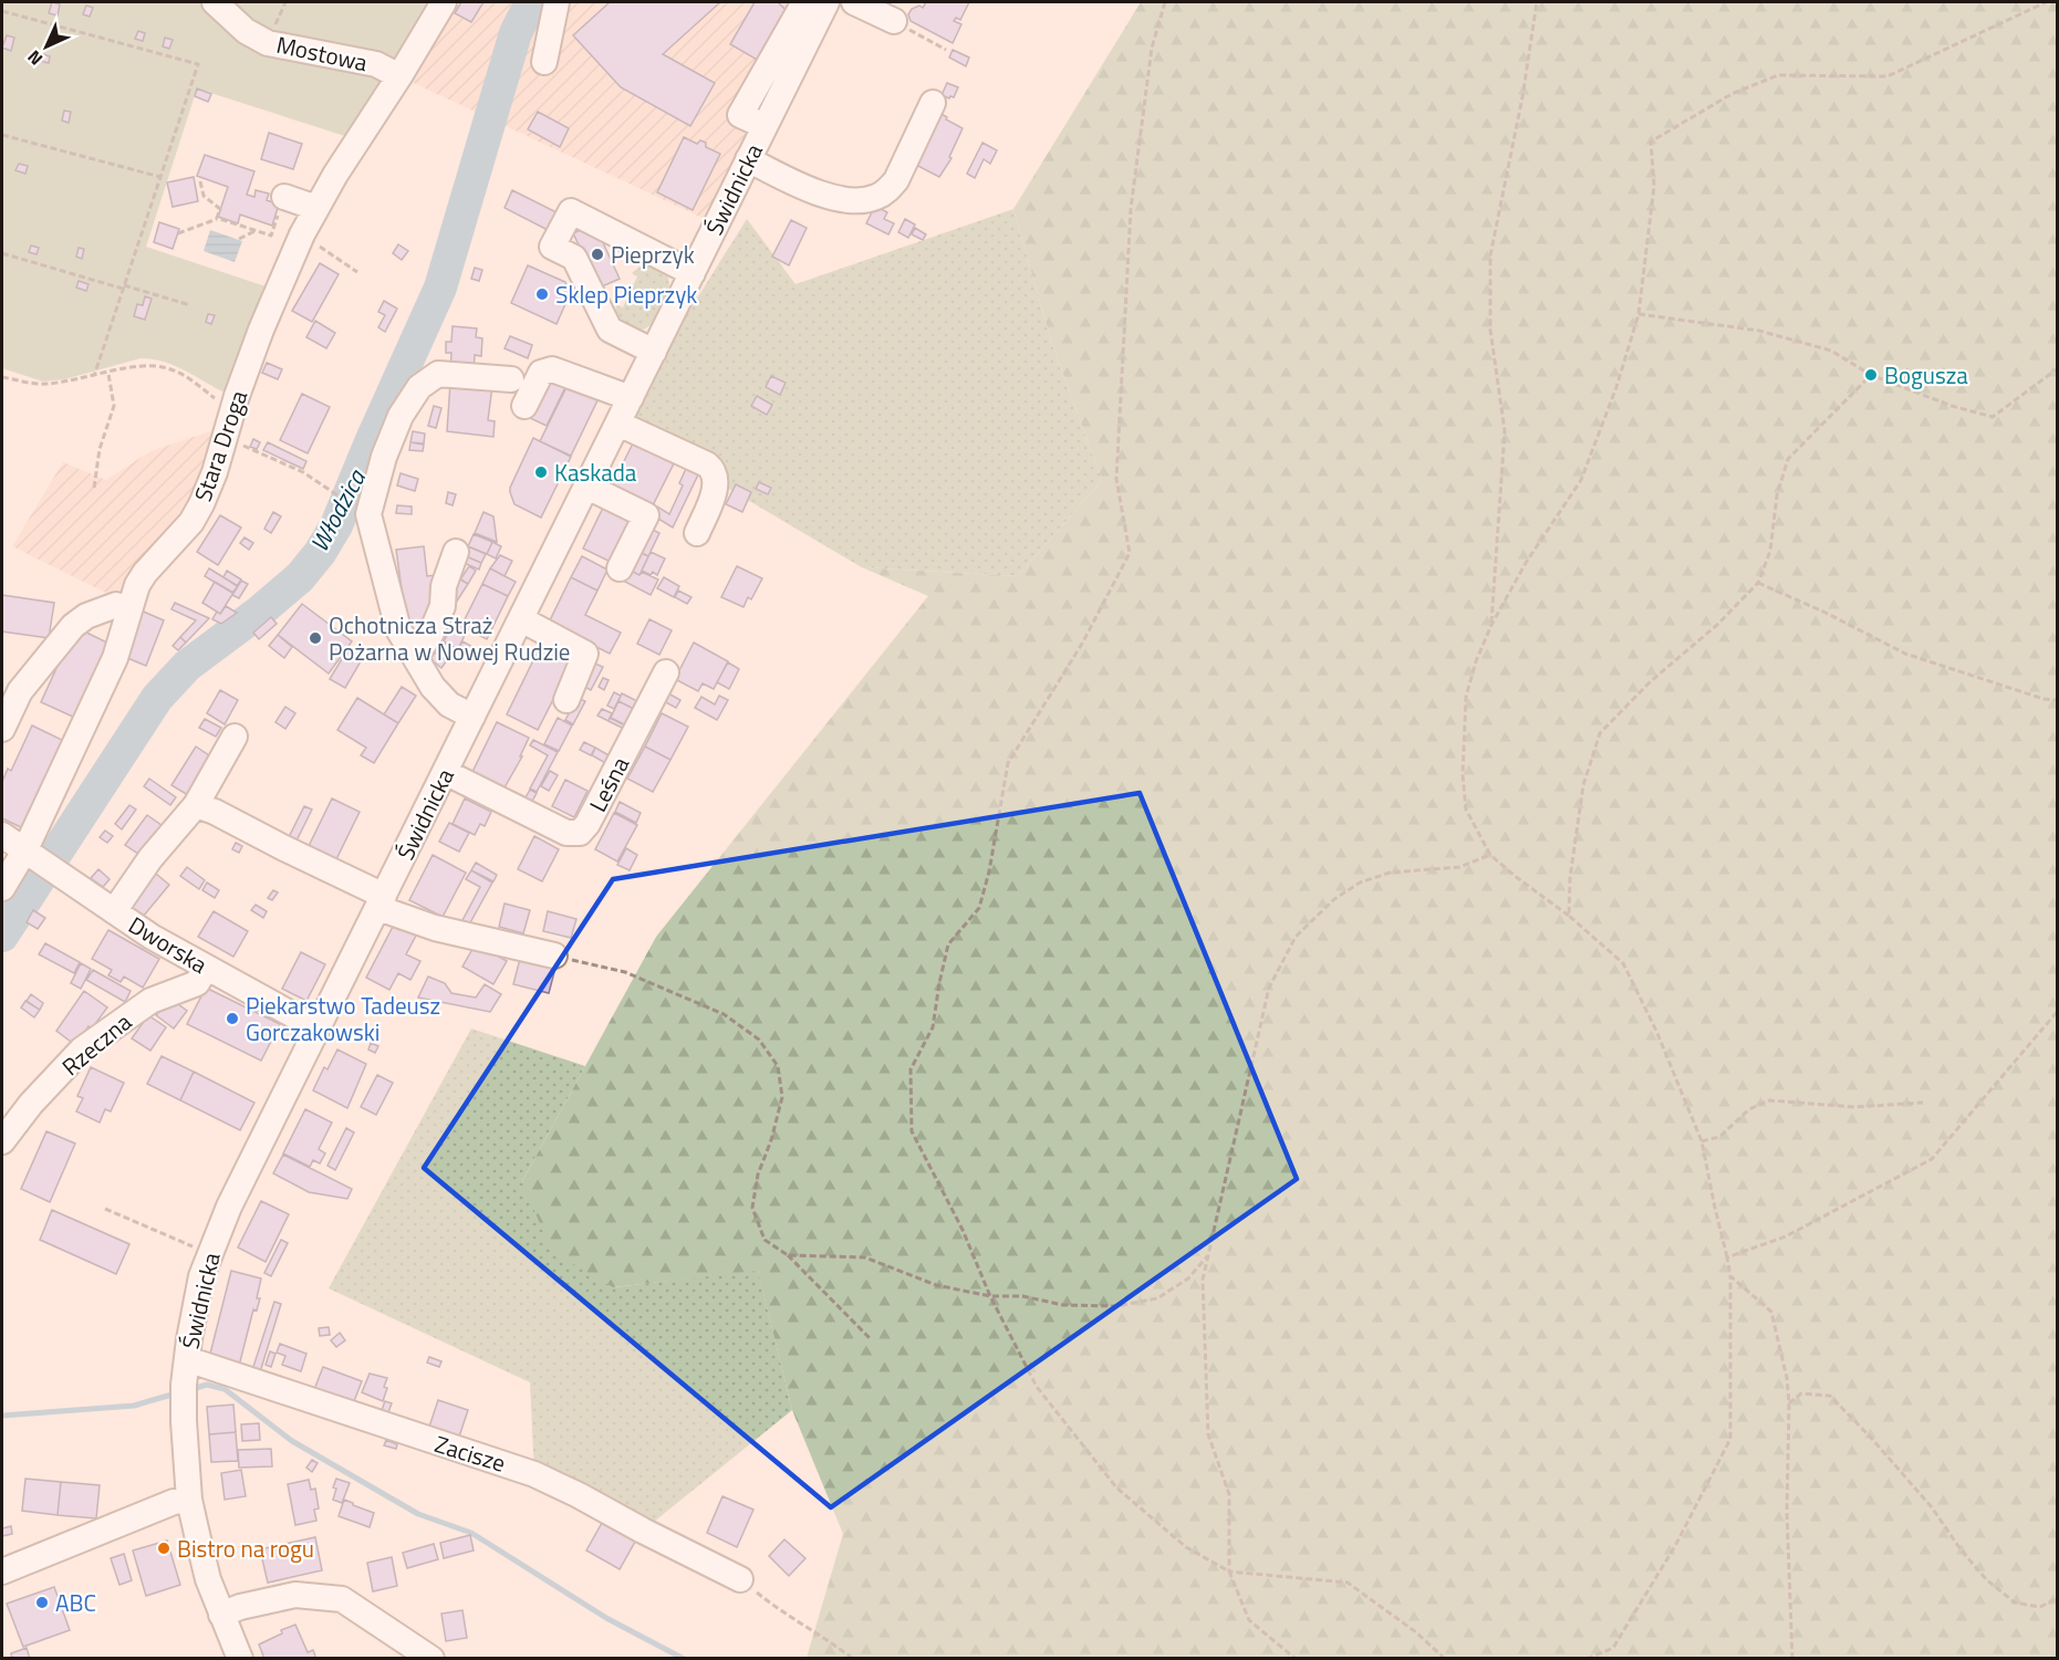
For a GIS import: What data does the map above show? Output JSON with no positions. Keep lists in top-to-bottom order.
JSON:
{
  "streets": {
    "street": [
      "Mostowa",
      "Świdnicka",
      "Stara Droga",
      "Leśna",
      "Dworska",
      "Rzeczna",
      "Zacisze"
    ]
  },
  "crossings": [
    ["Mostowa", "Stara Droga"],
    ["Świdnicka", "Leśna"],
    ["Świdnicka", "Dworska"],
    ["Świdnicka", "Zacisze"],
    ["Stara Droga", "Dworska"],
    ["Dworska", "Rzeczna"]
  ],
  "water": ["Włodzica"],
  "places": [
    "Pieprzyk",
    "Sklep Pieprzyk",
    "Bogusza",
    "Kaskada",
    "Ochotnicza Straż Pożarna w Nowej Rudzie",
    "Piekarstwo Tadeusz Gorczakowski",
    "Bistro na rogu",
    "ABC"
  ],
  "north": "bottom left"
}
